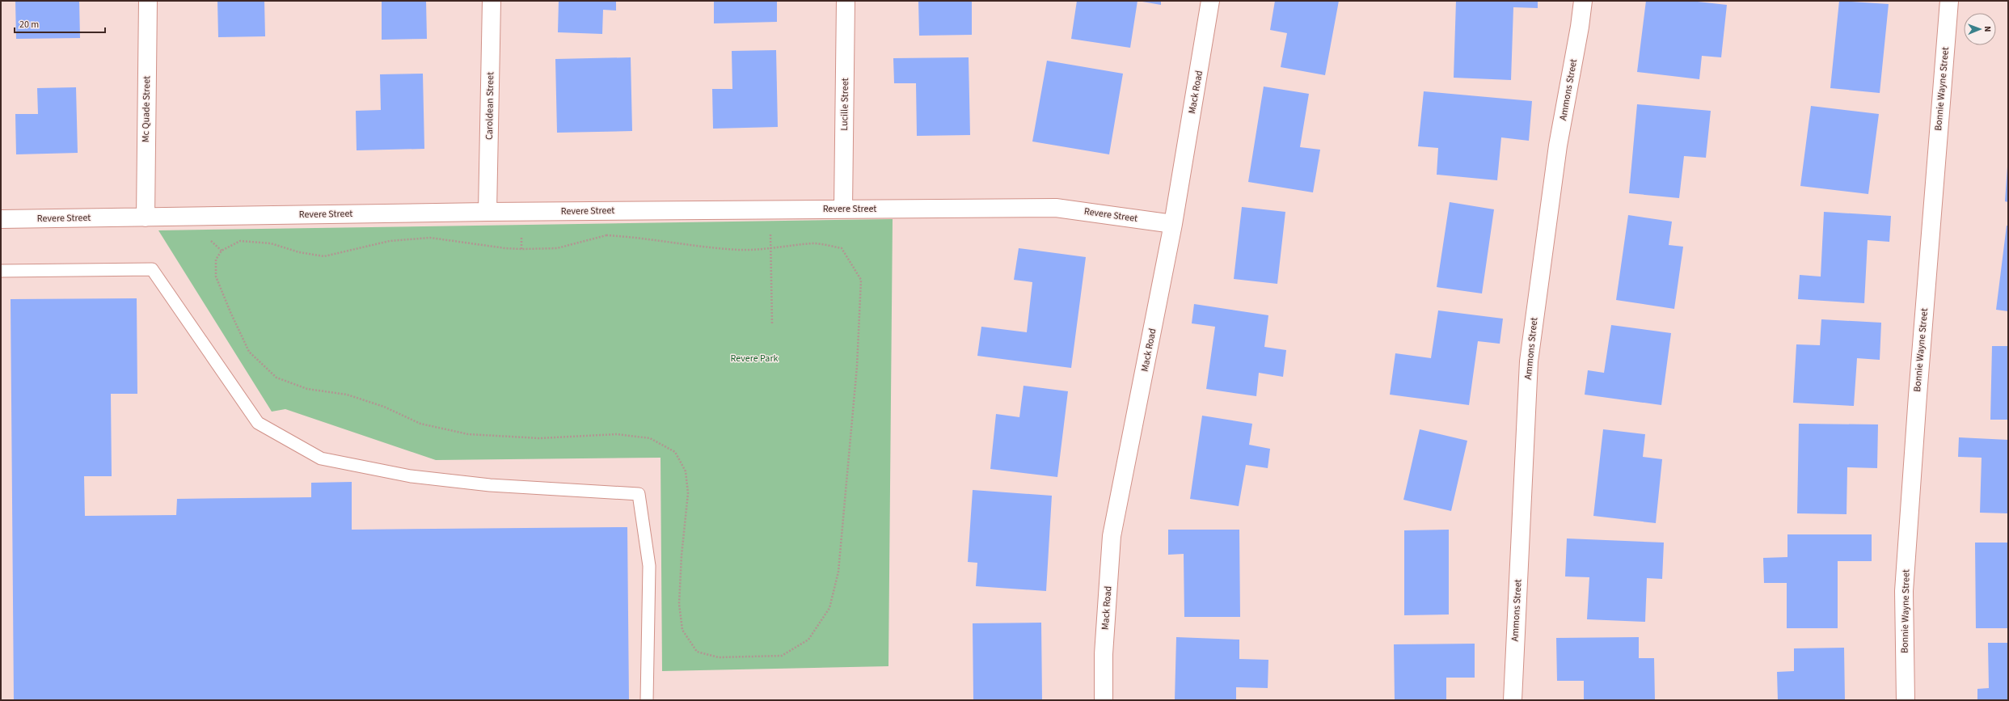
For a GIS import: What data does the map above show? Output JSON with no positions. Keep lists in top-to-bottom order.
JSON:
{
  "streets": {
    "street": [
      "Bonnie Wayne Street",
      "Ammons Street",
      "Mack Road",
      "Lucille Street",
      "Caroldean Street",
      "Mc Quade Street",
      "Revere Street"
    ]
  },
  "crossings": [
    ["Mack Road", "Revere Street"],
    ["Lucille Street", "Revere Street"],
    ["Caroldean Street", "Revere Street"],
    ["Mc Quade Street", "Revere Street"]
  ],
  "parks": ["Revere Park"],
  "scale_bar": "20 m",
  "north": "right"
}
